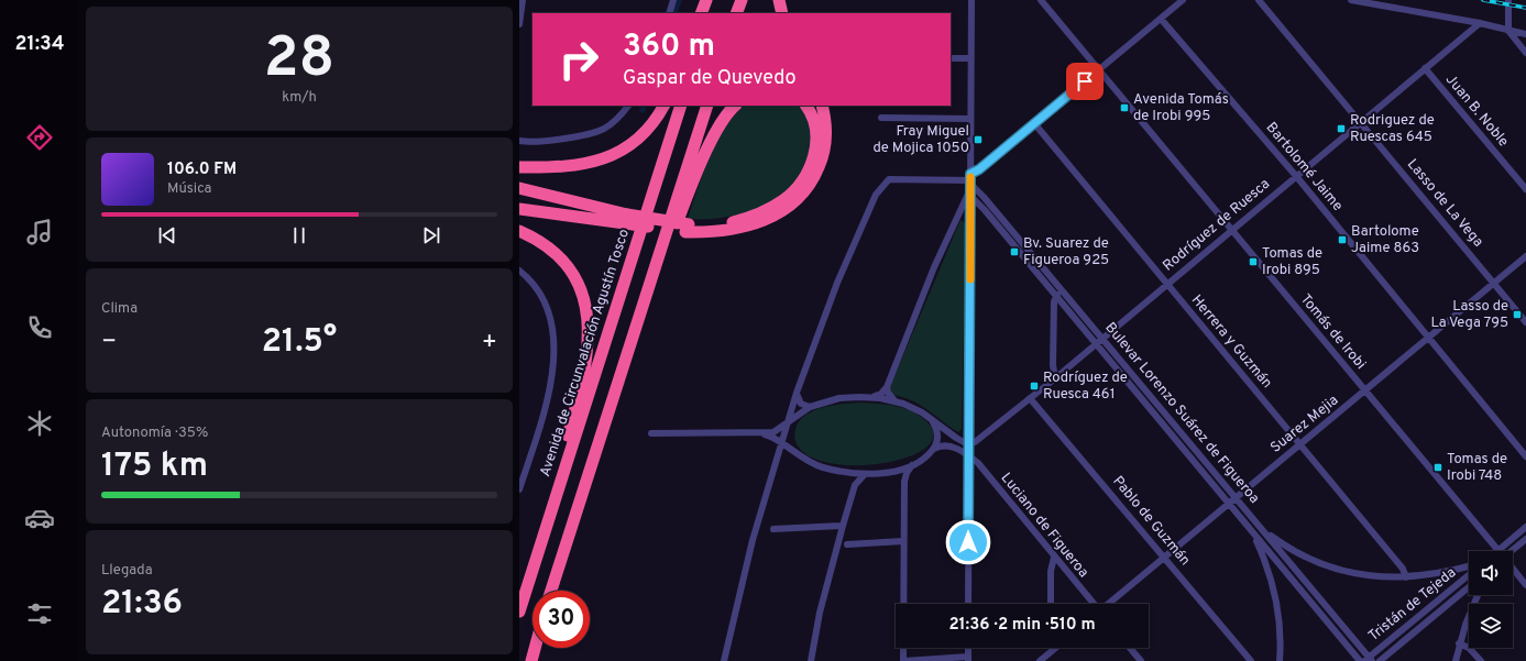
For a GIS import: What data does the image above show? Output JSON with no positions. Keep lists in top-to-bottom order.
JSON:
{
  "streets": {
    "highway": ["Avenida de Circunvalación Agustín Tosco"],
    "street": [
      "Juan B. Noble",
      "Bartolomé Jaime",
      "Lasso de La Vega",
      "Rodríguez de Ruesca",
      "Tomás de Irobi",
      "Herrera y Guzmán",
      "Bulevar Lorenzo Suárez de Figueroa",
      "Suarez Mejia",
      "Pablo de Guzmán",
      "Luciano de Figueroa",
      "Tristán de Tejeda"
    ]
  },
  "crossings": [
    ["Juan B. Noble", "Rodríguez de Ruesca"],
    ["Bartolomé Jaime", "Rodríguez de Ruesca"],
    ["Bartolomé Jaime", "Suarez Mejia"],
    ["Lasso de La Vega", "Rodríguez de Ruesca"],
    ["Lasso de La Vega", "Suarez Mejia"],
    ["Rodríguez de Ruesca", "Tomás de Irobi"],
    ["Rodríguez de Ruesca", "Herrera y Guzmán"],
    ["Rodríguez de Ruesca", "Bulevar Lorenzo Suárez de Figueroa"],
    ["Rodríguez de Ruesca", "Pablo de Guzmán"],
    ["Tomás de Irobi", "Suarez Mejia"],
    ["Herrera y Guzmán", "Suarez Mejia"],
    ["Bulevar Lorenzo Suárez de Figueroa", "Suarez Mejia"],
    ["Bulevar Lorenzo Suárez de Figueroa", "Tristán de Tejeda"],
    ["Suarez Mejia", "Pablo de Guzmán"]
  ],
  "places": {
    "transit": [
      "Avenida Tomás de Irobi 995",
      "Rodriguez de Ruescas 645",
      "Fray Miguel de Mojica 1050",
      "Bartolome Jaime 863",
      "Bv. Suarez de Figueroa 925",
      "Tomas de Irobi 895",
      "Lasso de La Vega 795",
      "Rodríguez de Ruesca 461",
      "Tomas de Irobi 748"
    ]
  },
  "page": {
    "tabs": "21:34",
    "tile": [
      ["28", "km/h"],
      "Clima",
      ["Autonomía · 35%", "175 km"],
      ["Llegada", "21:36"]
    ],
    "turn": ["360 m", "Gaspar de Quevedo"],
    "song": ["106.0 FM", "Música"],
    "heat": ["−", "21.5°", "+"],
    "limit": "30",
    "trip": "21:36 · 2 min · 510 m"
  }
}
